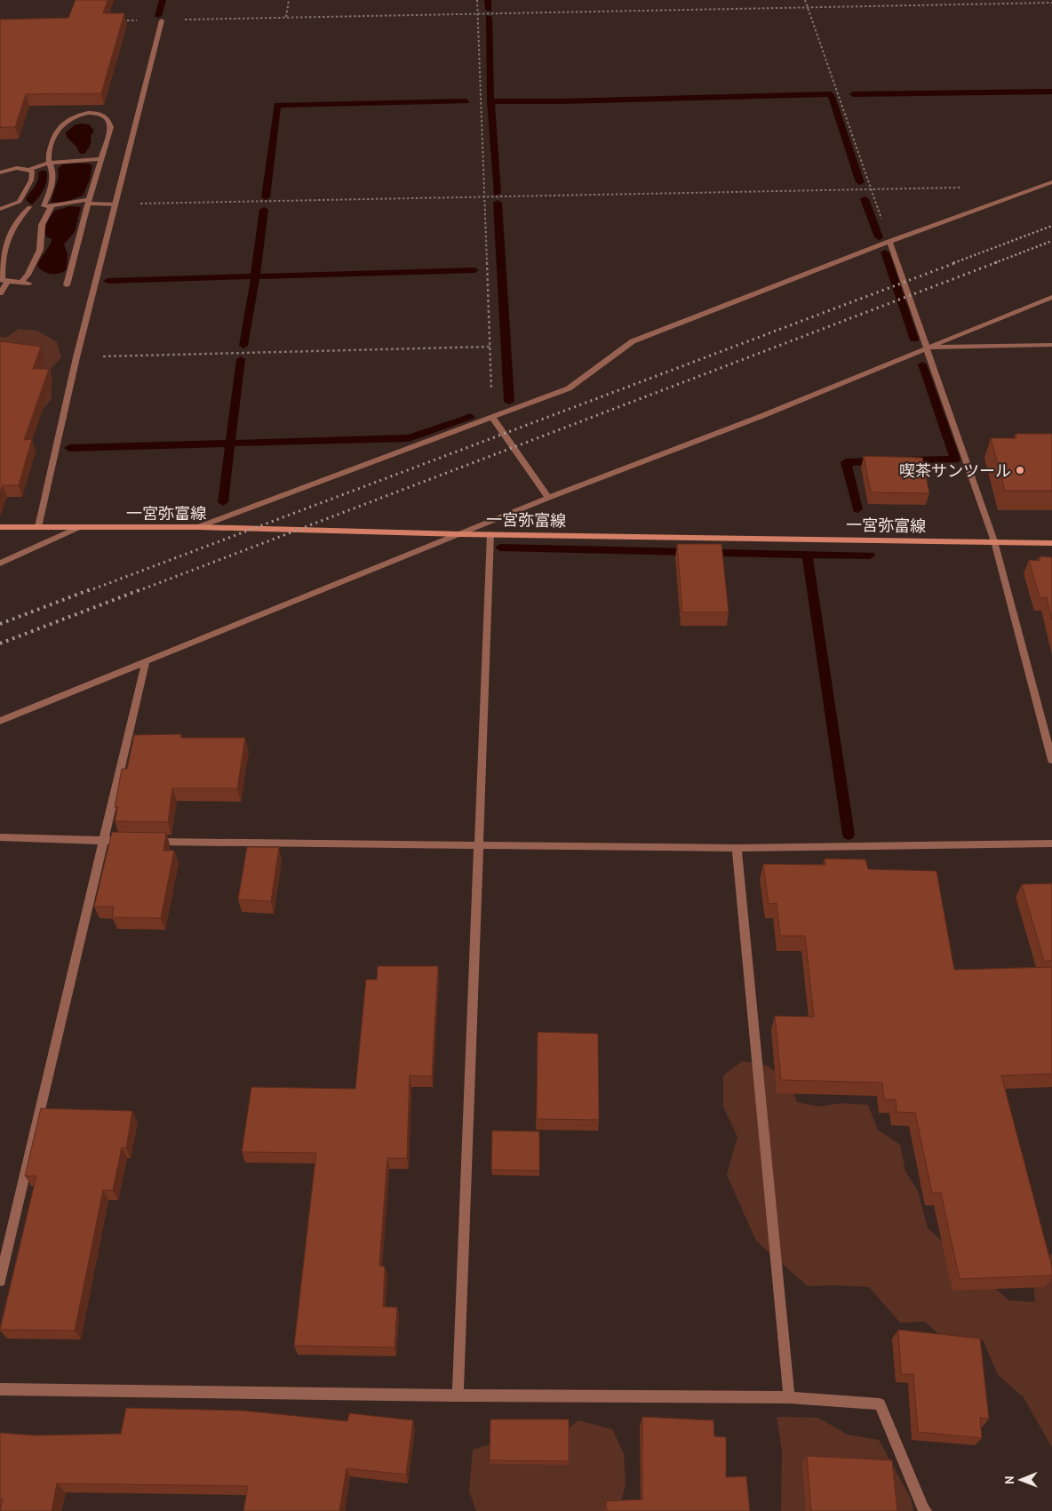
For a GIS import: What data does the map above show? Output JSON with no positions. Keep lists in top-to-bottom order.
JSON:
{
  "streets": {
    "main road": ["一宮弥富線"]
  },
  "places": ["喫茶サンツール"],
  "north": "left"
}
